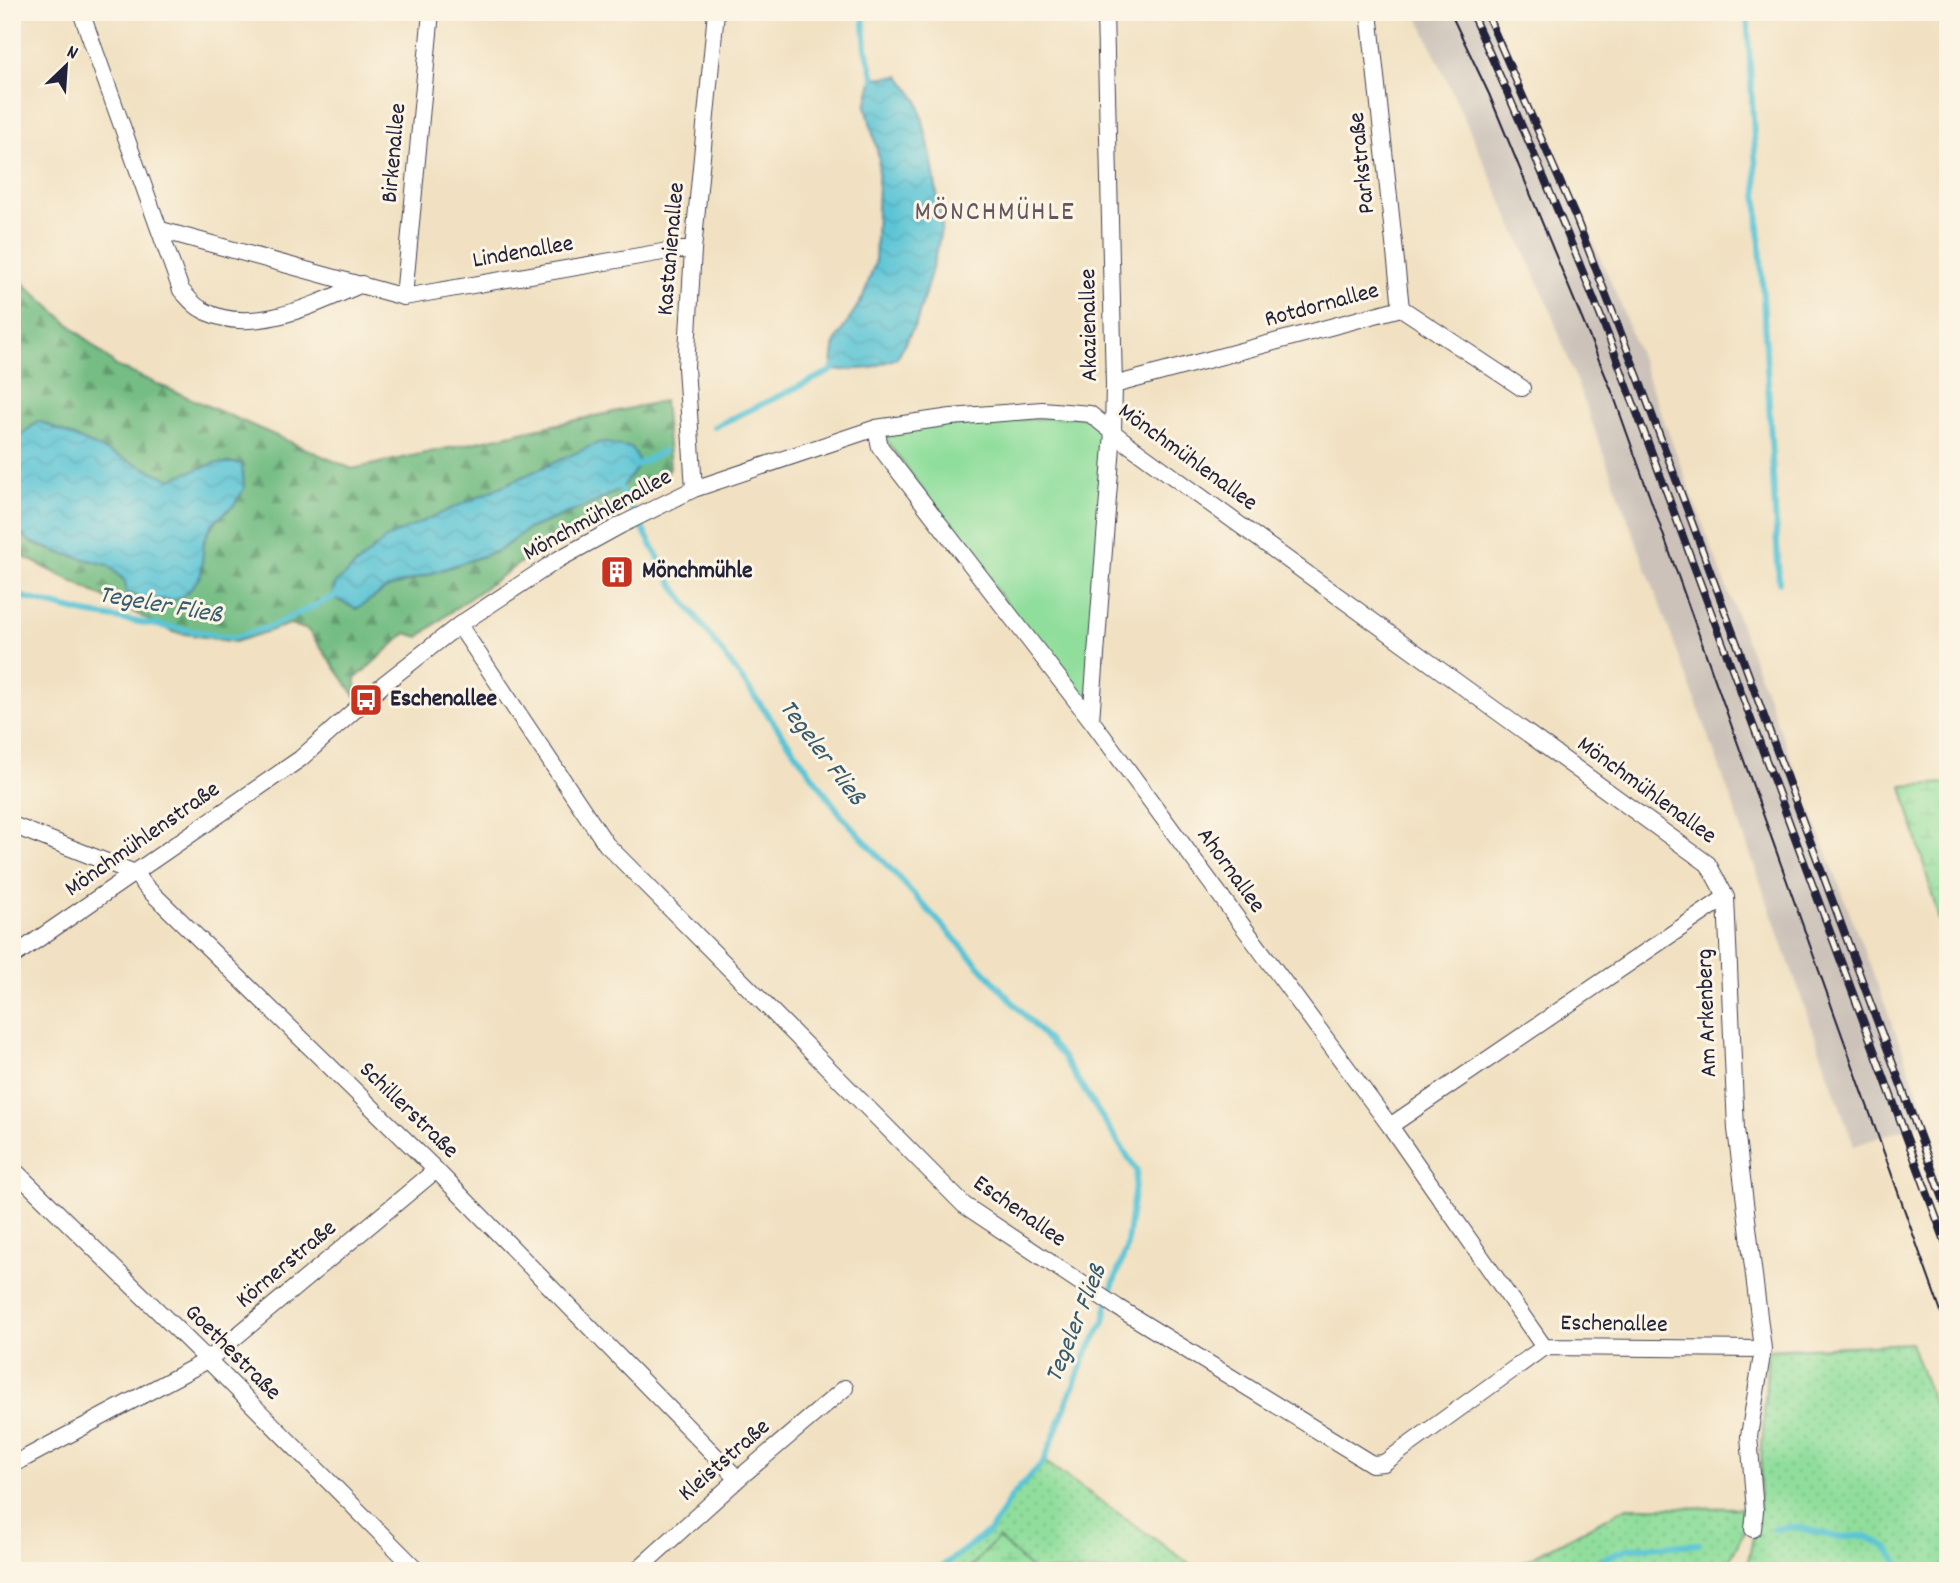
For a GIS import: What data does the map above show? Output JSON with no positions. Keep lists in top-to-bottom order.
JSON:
{
  "streets": {
    "street": [
      "Birkenallee",
      "Parkstraße",
      "Kastanienallee",
      "Lindenallee",
      "Rotdornallee",
      "Akazienallee",
      "Mönchmühlenallee",
      "Mönchmühlenstraße",
      "Ahornallee",
      "Am Arkenberg",
      "Schillerstraße",
      "Eschenallee",
      "Körnerstraße",
      "Goethestraße",
      "Kleiststraße"
    ]
  },
  "crossings": [
    ["Birkenallee", "Lindenallee"],
    ["Parkstraße", "Rotdornallee"],
    ["Kastanienallee", "Lindenallee"],
    ["Kastanienallee", "Mönchmühlenallee"],
    ["Rotdornallee", "Akazienallee"],
    ["Akazienallee", "Mönchmühlenallee"],
    ["Akazienallee", "Ahornallee"],
    ["Mönchmühlenallee", "Mönchmühlenstraße"],
    ["Mönchmühlenallee", "Ahornallee"],
    ["Mönchmühlenallee", "Am Arkenberg"],
    ["Mönchmühlenallee", "Eschenallee"],
    ["Mönchmühlenstraße", "Schillerstraße"],
    ["Ahornallee", "Am Arkenberg"],
    ["Ahornallee", "Eschenallee"],
    ["Am Arkenberg", "Eschenallee"],
    ["Schillerstraße", "Körnerstraße"],
    ["Schillerstraße", "Kleiststraße"],
    ["Körnerstraße", "Goethestraße"]
  ],
  "districts": ["MÖNCHMÜHLE"],
  "water": ["Tegeler Fließ"],
  "places": {
    "building": ["Mönchmühle"],
    "bus stop": ["Eschenallee"]
  },
  "north": "top right"
}
